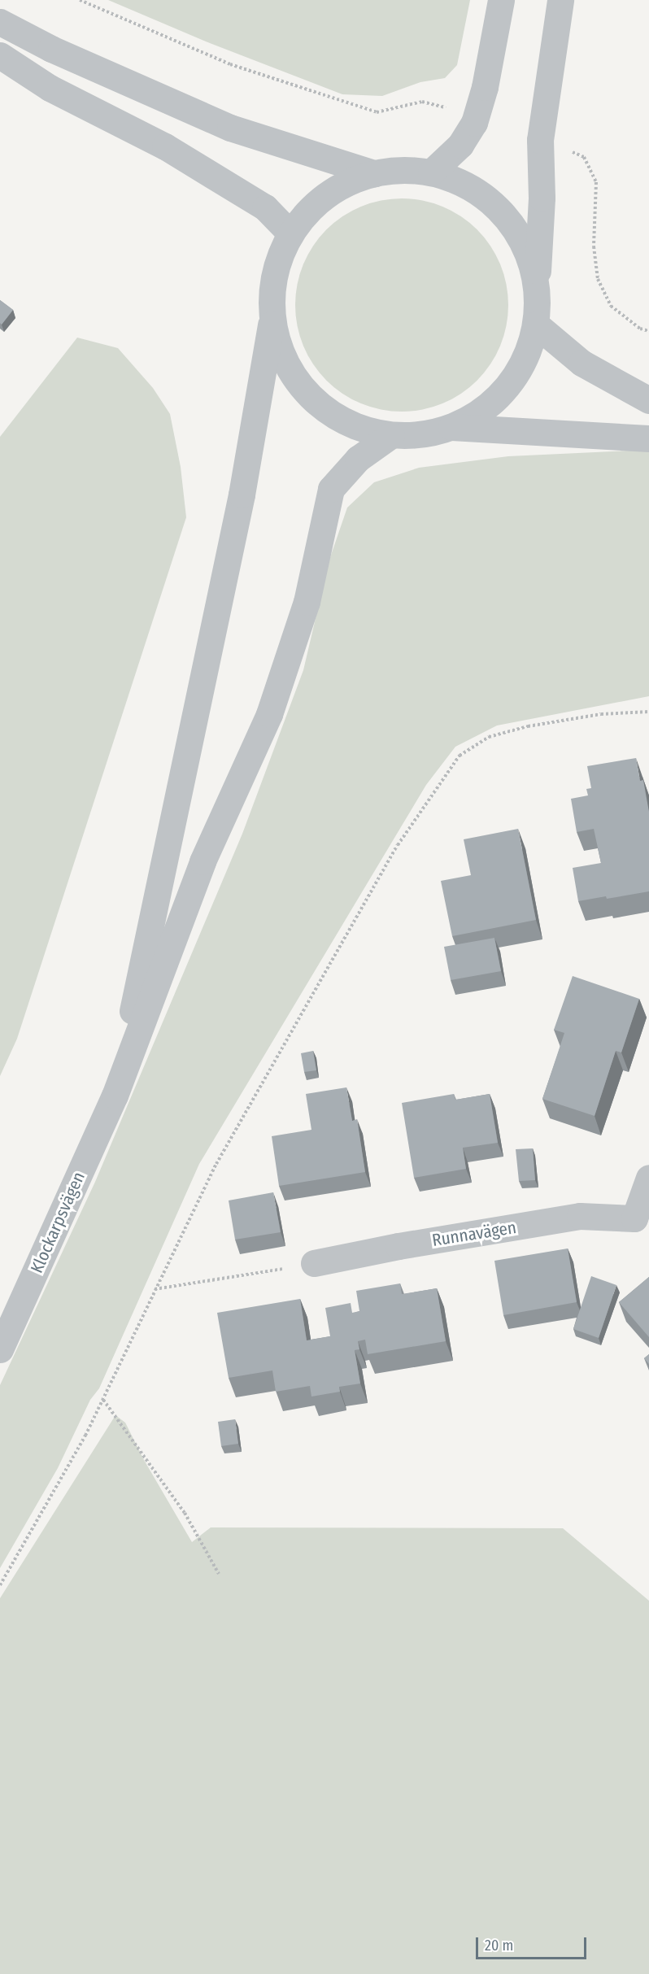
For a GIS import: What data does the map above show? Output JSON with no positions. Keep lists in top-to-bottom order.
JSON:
{
  "streets": {
    "street": ["Klockarpsvägen", "Runnavägen"]
  },
  "scale_bar": "20 m"
}
